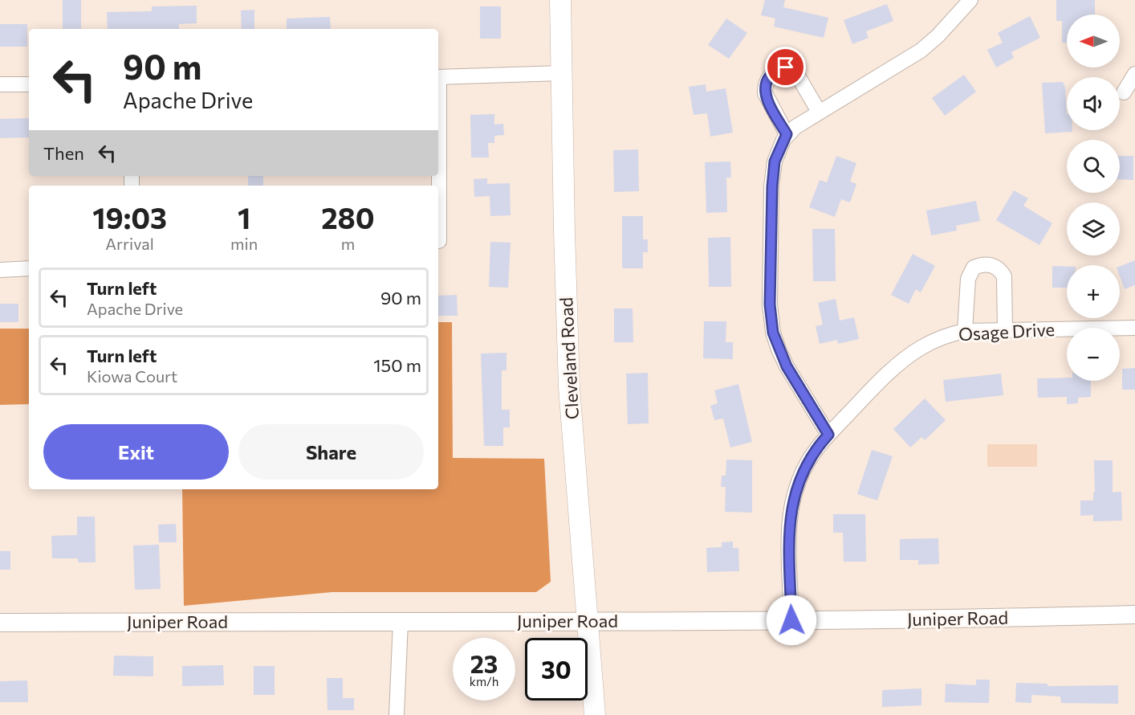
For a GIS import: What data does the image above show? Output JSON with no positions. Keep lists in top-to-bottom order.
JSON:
{
  "streets": {
    "main road": ["Cleveland Road"],
    "street": ["Osage Drive", "Juniper Road"]
  },
  "crossings": [
    ["Osage Drive", "Juniper Road"],
    ["Cleveland Road", "Juniper Road"]
  ],
  "north": "left",
  "page": {
    "map_buttons": ["+", "−"],
    "turn": ["90 m", "Apache Drive"],
    "then": "Then",
    "eta": [
      "19:03",
      "Arrival",
      "1",
      "min",
      "280",
      "m"
    ],
    "list": [
      {
        "name": "Turn left",
        "note": "Apache Drive",
        "value": "90 m"
      },
      {
        "name": "Turn left",
        "note": "Kiowa Court",
        "value": "150 m"
      }
    ],
    "buttons": ["Exit", "Share"],
    "speed": "23 km/h",
    "limit": "30"
  }
}
